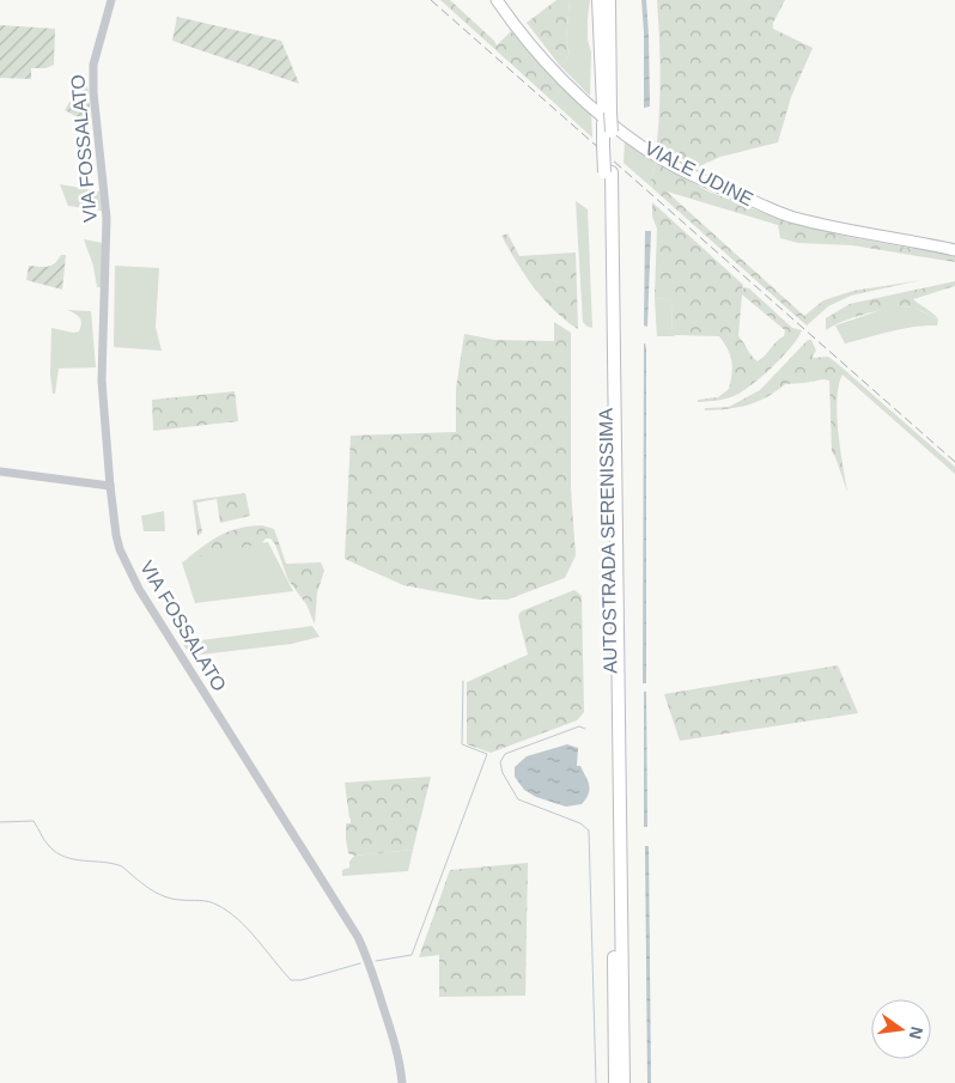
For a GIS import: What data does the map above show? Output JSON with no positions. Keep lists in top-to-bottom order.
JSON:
{
  "streets": {
    "highway": ["AUTOSTRADA SERENISSIMA"],
    "main road": ["VIALE UDINE"],
    "street": ["VIA FOSSALATO"]
  },
  "north": "right"
}
